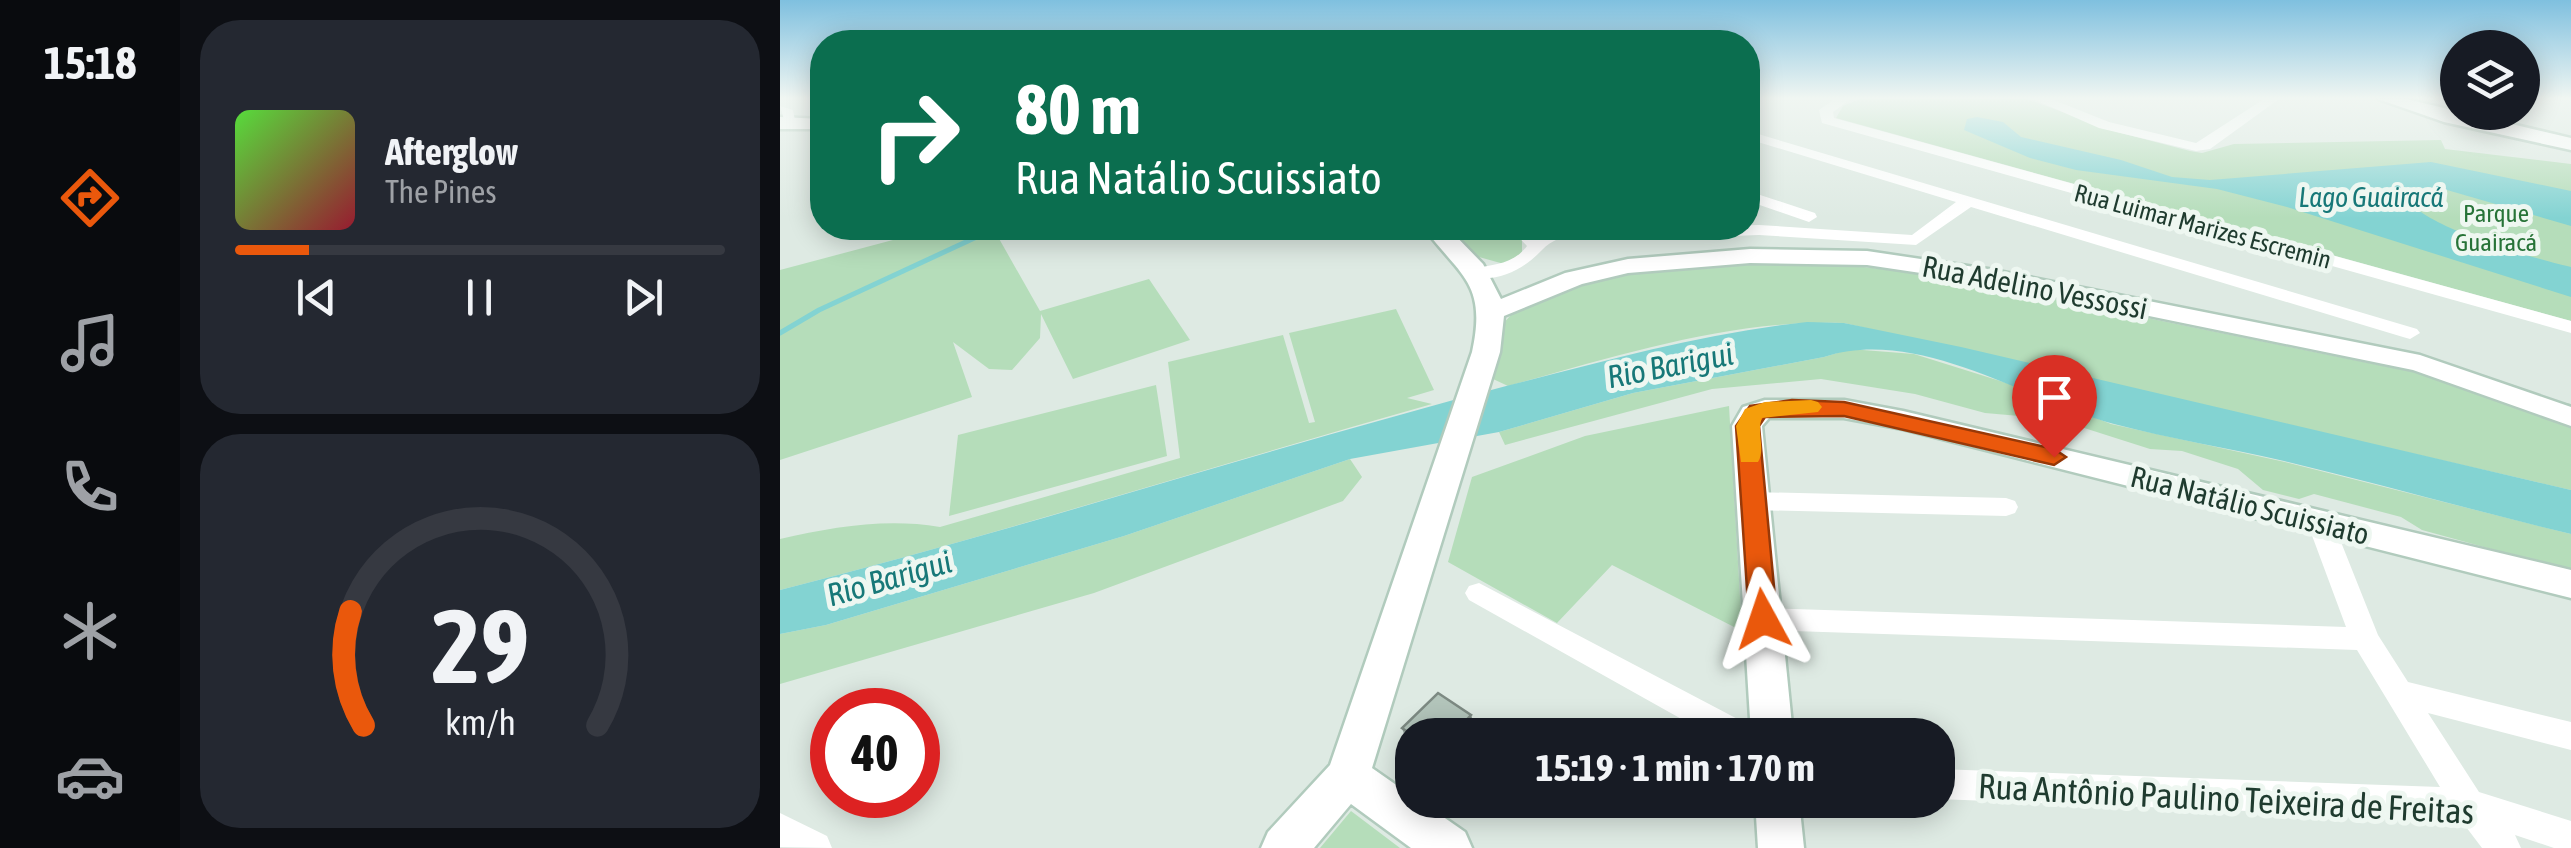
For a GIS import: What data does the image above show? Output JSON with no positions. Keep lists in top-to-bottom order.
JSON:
{
  "streets": {
    "street": [
      "Rua Luimar Marizes Escremin",
      "Rua Adelino Vessossi",
      "Rua Natálio Scuissiato",
      "Rua Antônio Paulino Teixeira de Freitas"
    ]
  },
  "water": ["Lago Guairacá", "Rio Barigui"],
  "parks": ["Parque Guairacá"],
  "page": {
    "tabs": "15:18",
    "turn": ["80 m", "Rua Natálio Scuissiato"],
    "song": ["Afterglow", "The Pines"],
    "limit": "40",
    "trip": "15:19 · 1 min · 170 m",
    "gauge": ["29", "km/h"]
  }
}
